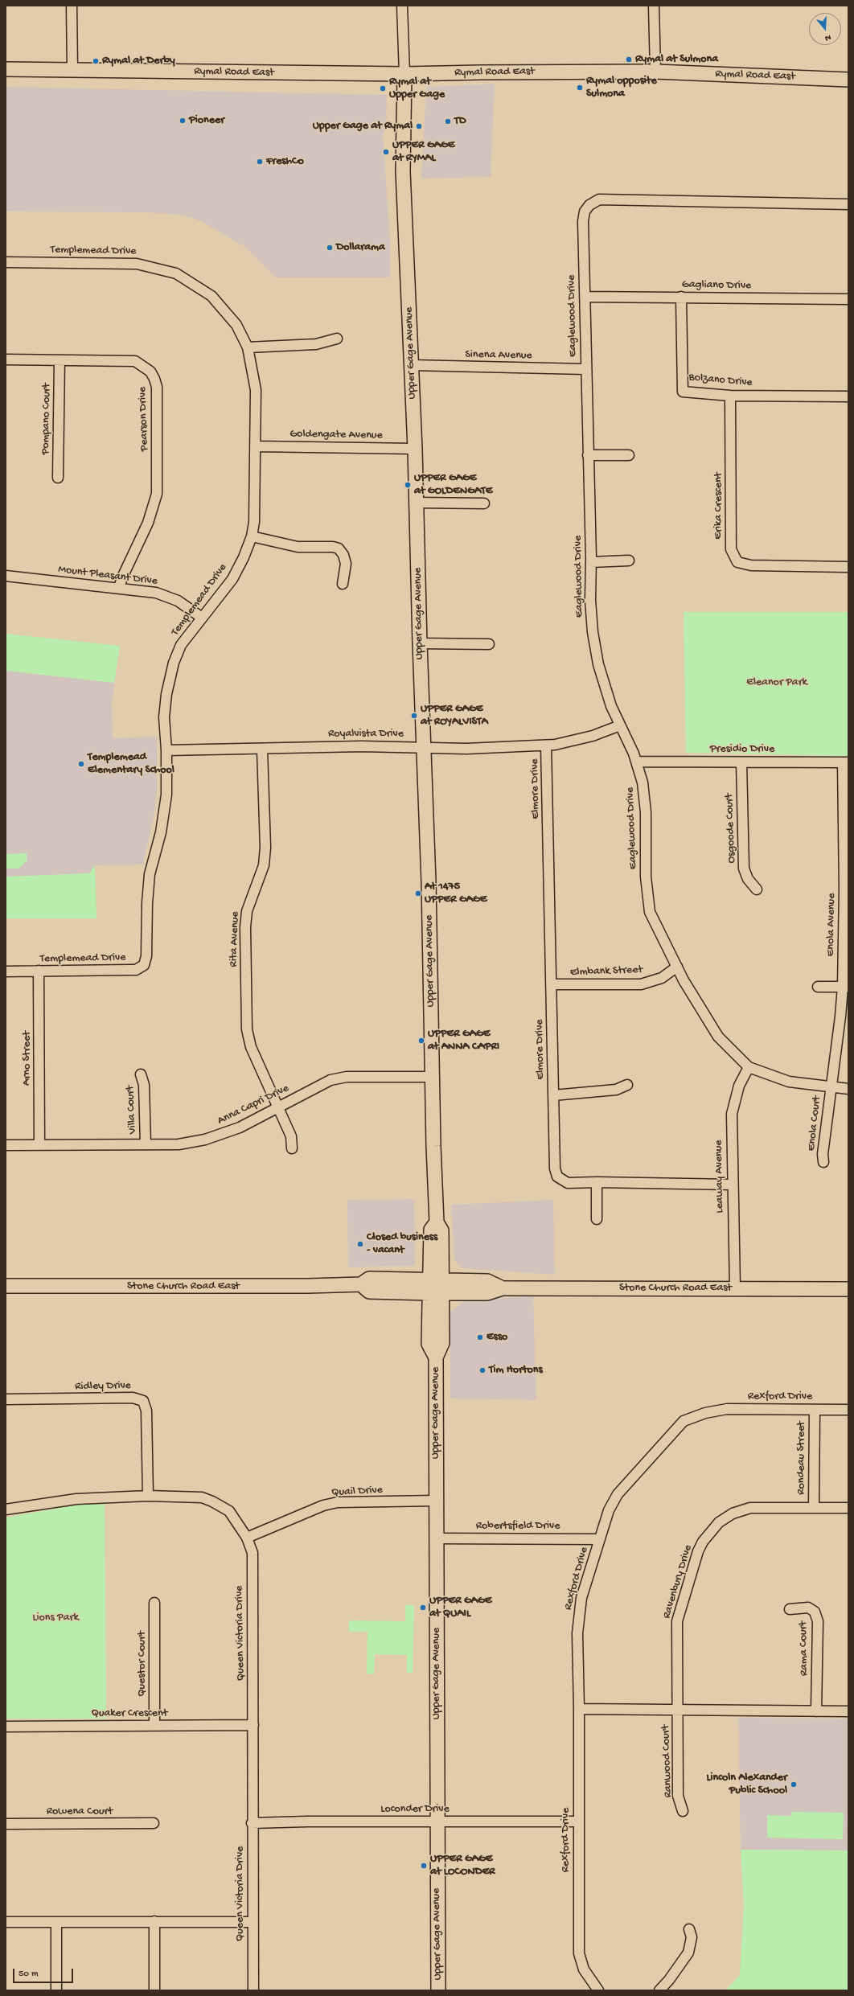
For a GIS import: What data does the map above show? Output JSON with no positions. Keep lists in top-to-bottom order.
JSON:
{
  "streets": {
    "main road": ["Rymal Road East", "Upper Gage Avenue", "Stone Church Road East"],
    "street": [
      "Templemead Drive",
      "Gagliano Drive",
      "Eaglewood Drive",
      "Sinena Avenue",
      "Bolzano Drive",
      "Pompano Court",
      "Pearson Drive",
      "Goldengate Avenue",
      "Erika Crescent",
      "Mount Pleasant Drive",
      "Royalvista Drive",
      "Presidio Drive",
      "Elmore Drive",
      "Osgoode Court",
      "Enola Avenue",
      "Rita Avenue",
      "Elmbank Street",
      "Arno Street",
      "Anna Capri Drive",
      "Villa Court",
      "Enola Court",
      "Leaway Avenue",
      "Ridley Drive",
      "Rexford Drive",
      "Rondeau Street",
      "Quail Drive",
      "Robertsfield Drive",
      "Ravenbury Drive",
      "Queen Victoria Drive",
      "Rama Court",
      "Questor Court",
      "Quaker Crescent",
      "Ranwood Court",
      "Loconder Drive",
      "Rowena Court"
    ]
  },
  "crossings": [
    ["Rymal Road East", "Upper Gage Avenue"],
    ["Templemead Drive", "Goldengate Avenue"],
    ["Templemead Drive", "Mount Pleasant Drive"],
    ["Templemead Drive", "Royalvista Drive"],
    ["Templemead Drive", "Arno Street"],
    ["Gagliano Drive", "Eaglewood Drive"],
    ["Gagliano Drive", "Bolzano Drive"],
    ["Eaglewood Drive", "Sinena Avenue"],
    ["Eaglewood Drive", "Royalvista Drive"],
    ["Eaglewood Drive", "Presidio Drive"],
    ["Eaglewood Drive", "Enola Avenue"],
    ["Eaglewood Drive", "Elmbank Street"],
    ["Eaglewood Drive", "Enola Court"],
    ["Eaglewood Drive", "Leaway Avenue"],
    ["Upper Gage Avenue", "Sinena Avenue"],
    ["Upper Gage Avenue", "Goldengate Avenue"],
    ["Upper Gage Avenue", "Royalvista Drive"],
    ["Upper Gage Avenue", "Anna Capri Drive"],
    ["Upper Gage Avenue", "Stone Church Road East"],
    ["Upper Gage Avenue", "Quail Drive"],
    ["Upper Gage Avenue", "Robertsfield Drive"],
    ["Upper Gage Avenue", "Loconder Drive"],
    ["Bolzano Drive", "Erika Crescent"],
    ["Pompano Court", "Pearson Drive"],
    ["Pearson Drive", "Mount Pleasant Drive"],
    ["Royalvista Drive", "Elmore Drive"],
    ["Royalvista Drive", "Rita Avenue"],
    ["Presidio Drive", "Osgoode Court"],
    ["Presidio Drive", "Enola Avenue"],
    ["Elmore Drive", "Elmbank Street"],
    ["Elmore Drive", "Leaway Avenue"],
    ["Enola Avenue", "Enola Court"],
    ["Rita Avenue", "Anna Capri Drive"],
    ["Arno Street", "Anna Capri Drive"],
    ["Anna Capri Drive", "Villa Court"],
    ["Leaway Avenue", "Stone Church Road East"],
    ["Ridley Drive", "Queen Victoria Drive"],
    ["Rexford Drive", "Rondeau Street"],
    ["Rexford Drive", "Robertsfield Drive"],
    ["Rexford Drive", "Loconder Drive"],
    ["Rondeau Street", "Ravenbury Drive"],
    ["Quail Drive", "Queen Victoria Drive"],
    ["Ravenbury Drive", "Ranwood Court"],
    ["Queen Victoria Drive", "Quaker Crescent"],
    ["Queen Victoria Drive", "Loconder Drive"],
    ["Questor Court", "Quaker Crescent"]
  ],
  "parks": ["Eleanor Park", "Lions Park"],
  "places": [
    "Rymal at Sulmona",
    "Rymal at Derby",
    "Rymal opposite Sulmona",
    "Rymal at Upper Gage",
    "Pioneer",
    "TD",
    "Upper Gage at Rymal",
    "UPPER GAGE at RYMAL",
    "FreshCo",
    "Dollarama",
    "UPPER GAGE at GOLDENGATE",
    "UPPER GAGE at ROYALVISTA",
    "Templemead Elementary School",
    "At 1475 UPPER GAGE",
    "UPPER GAGE at ANNA CAPRI",
    "Closed business - vacant",
    "Esso",
    "Tim Hortons",
    "UPPER GAGE at QUAIL",
    "Lincoln Alexander Public School",
    "UPPER GAGE at LOCONDER"
  ],
  "scale_bar": "50 m",
  "north": "bottom"
}
